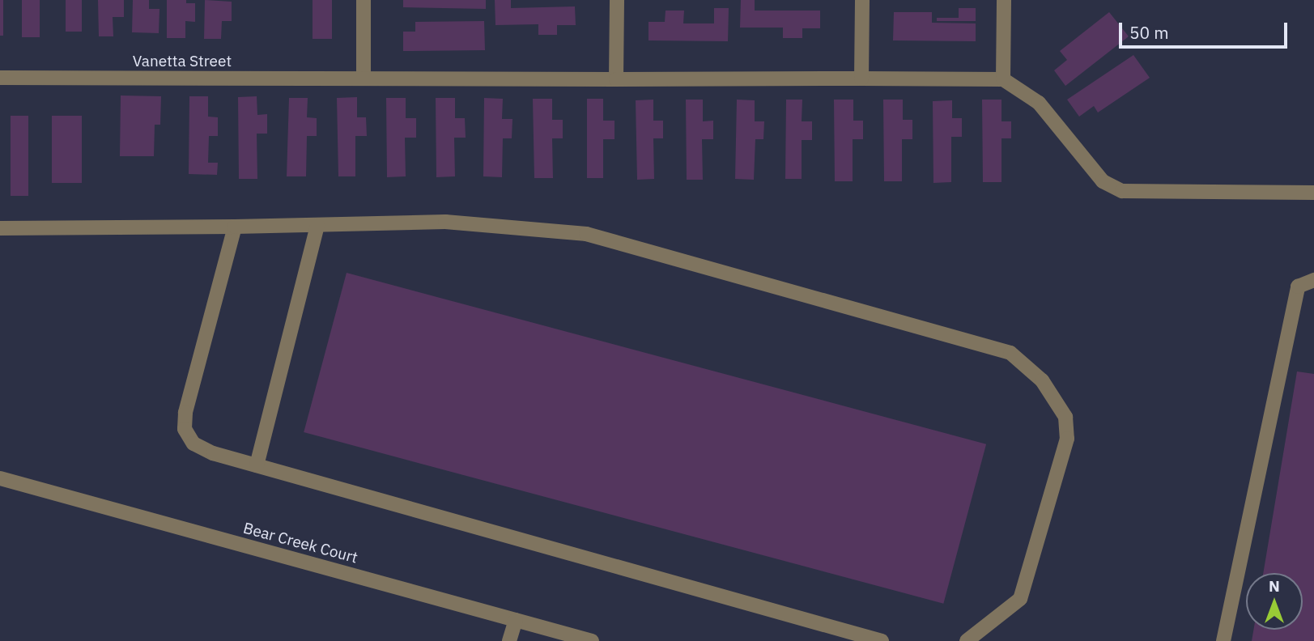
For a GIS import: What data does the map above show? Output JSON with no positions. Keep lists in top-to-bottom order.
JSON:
{
  "streets": {
    "street": ["Vanetta Street", "Bear Creek Court"]
  },
  "scale_bar": "50 m",
  "north": "top"
}
